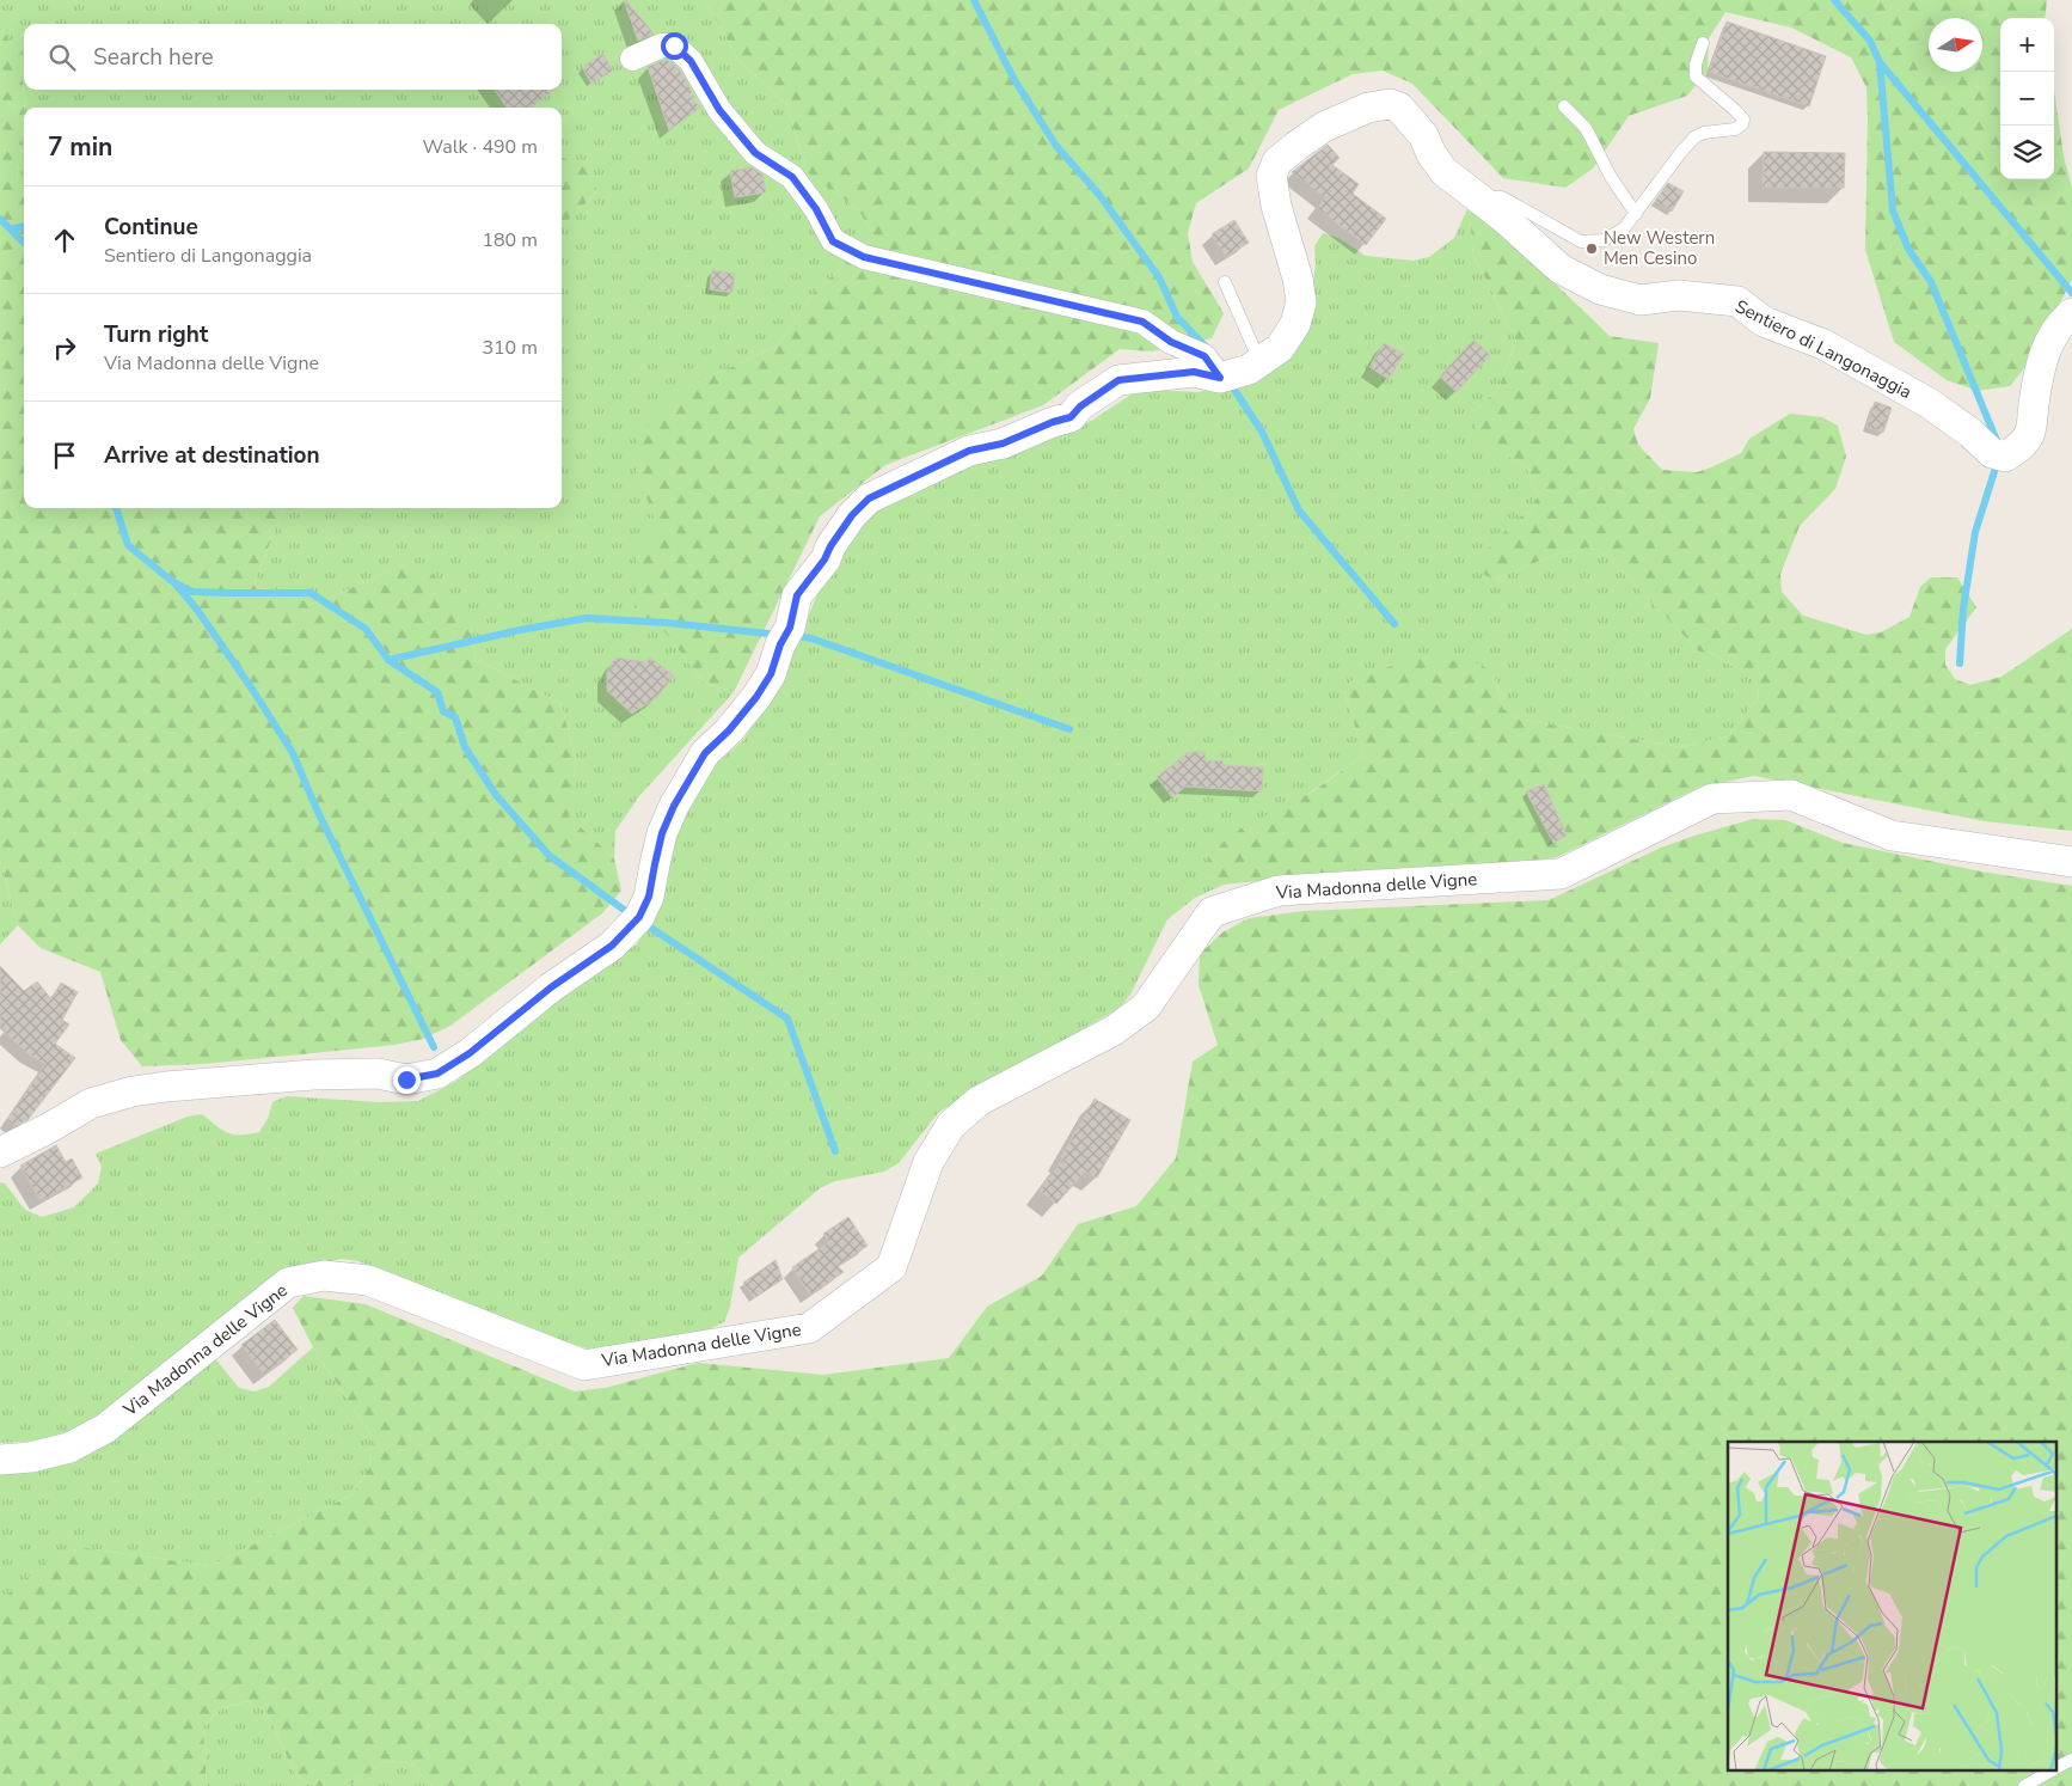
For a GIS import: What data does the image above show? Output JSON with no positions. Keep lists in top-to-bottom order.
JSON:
{
  "streets": {
    "street": ["Sentiero di Langonaggia", "Via Madonna delle Vigne"]
  },
  "places": ["New Western Men Cesino"],
  "north": "right",
  "page": {
    "map_buttons": ["+", "−"],
    "search": "Search here",
    "heading": ["7 min", "Walk · 490 m"],
    "list": [
      ["Continue", "Sentiero di Langonaggia", "180 m"],
      ["Turn right", "Via Madonna delle Vigne", "310 m"],
      "Arrive at destination"
    ]
  }
}
